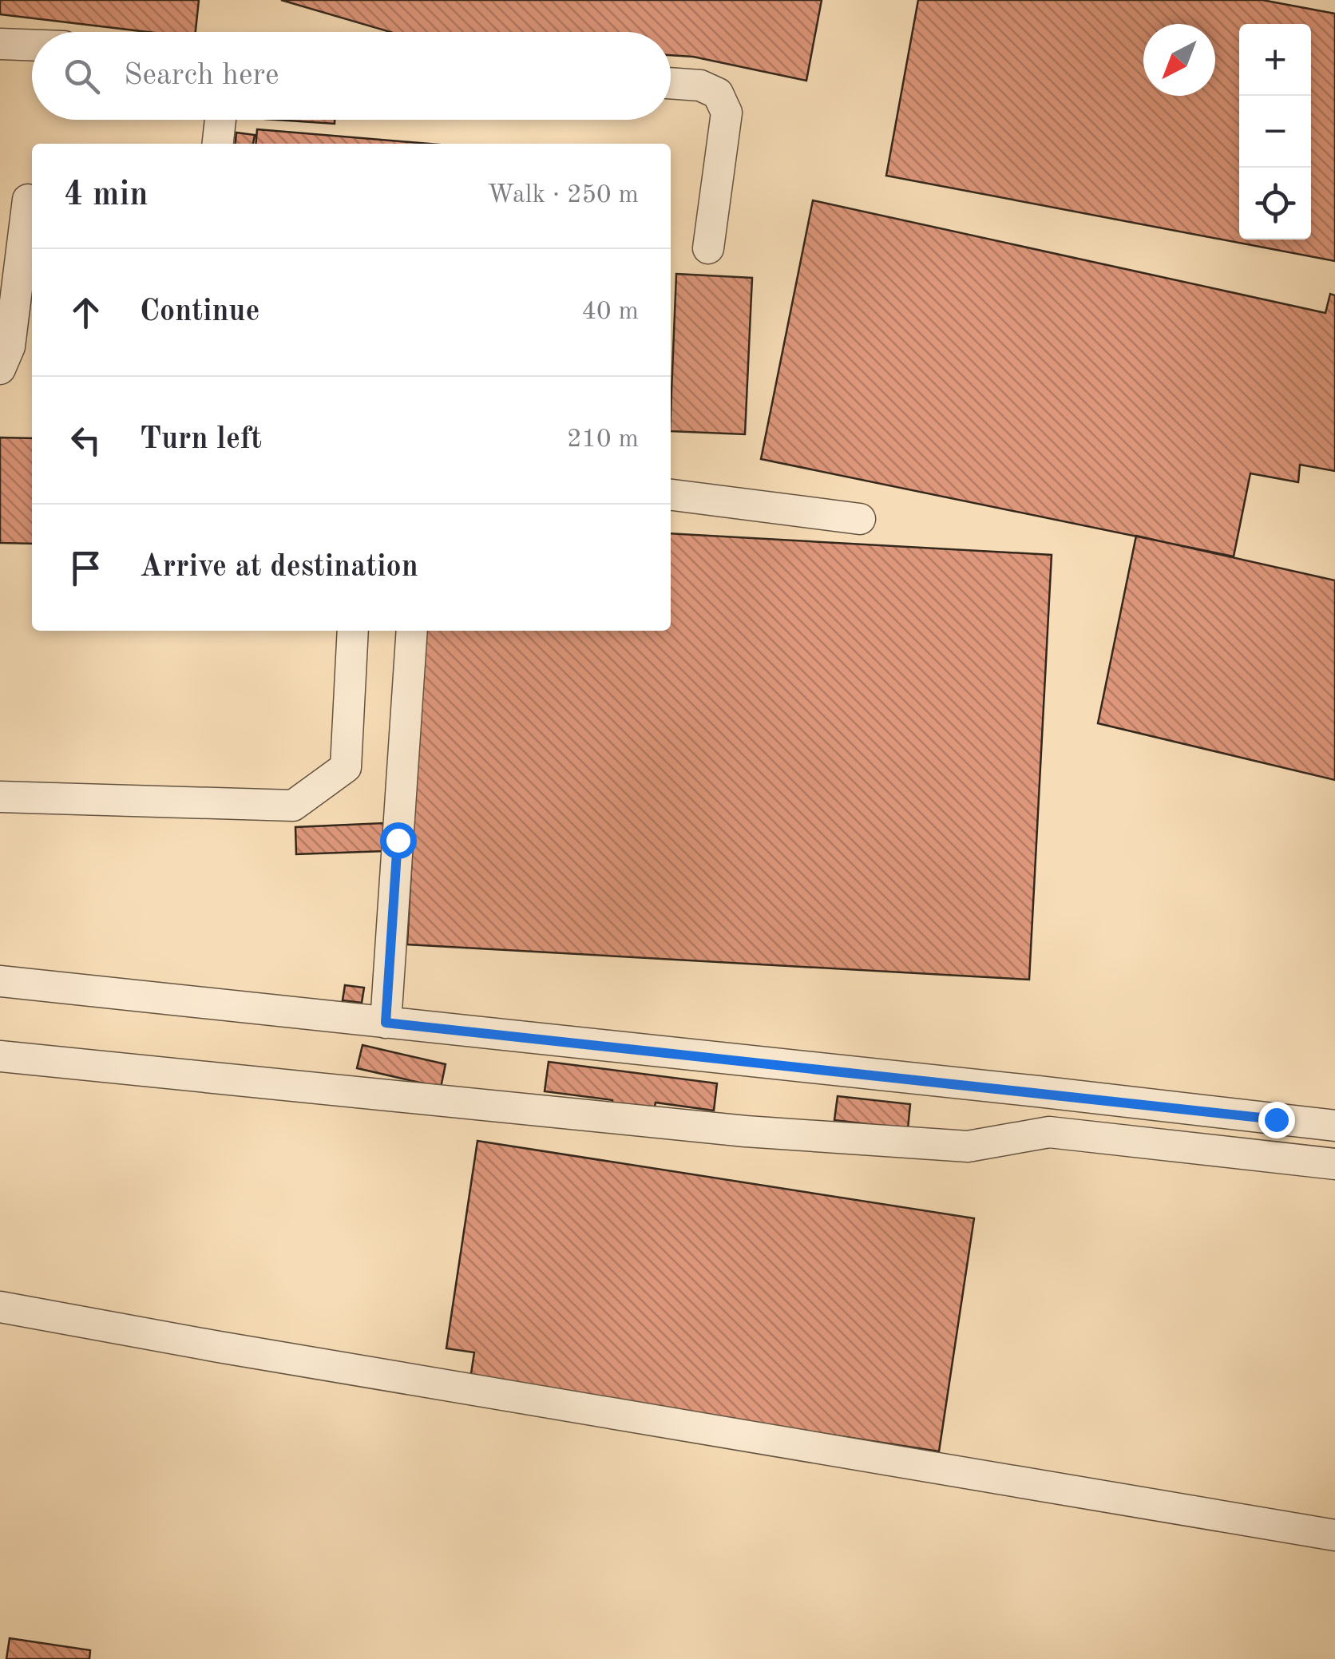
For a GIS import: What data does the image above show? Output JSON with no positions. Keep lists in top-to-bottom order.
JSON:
{
  "north": "bottom left",
  "page": {
    "map_buttons": ["+", "−"],
    "search": "Search here",
    "heading": ["4 min", "Walk · 250 m"],
    "list": [
      ["Continue", "40 m"],
      ["Turn left", "210 m"],
      "Arrive at destination"
    ]
  }
}
